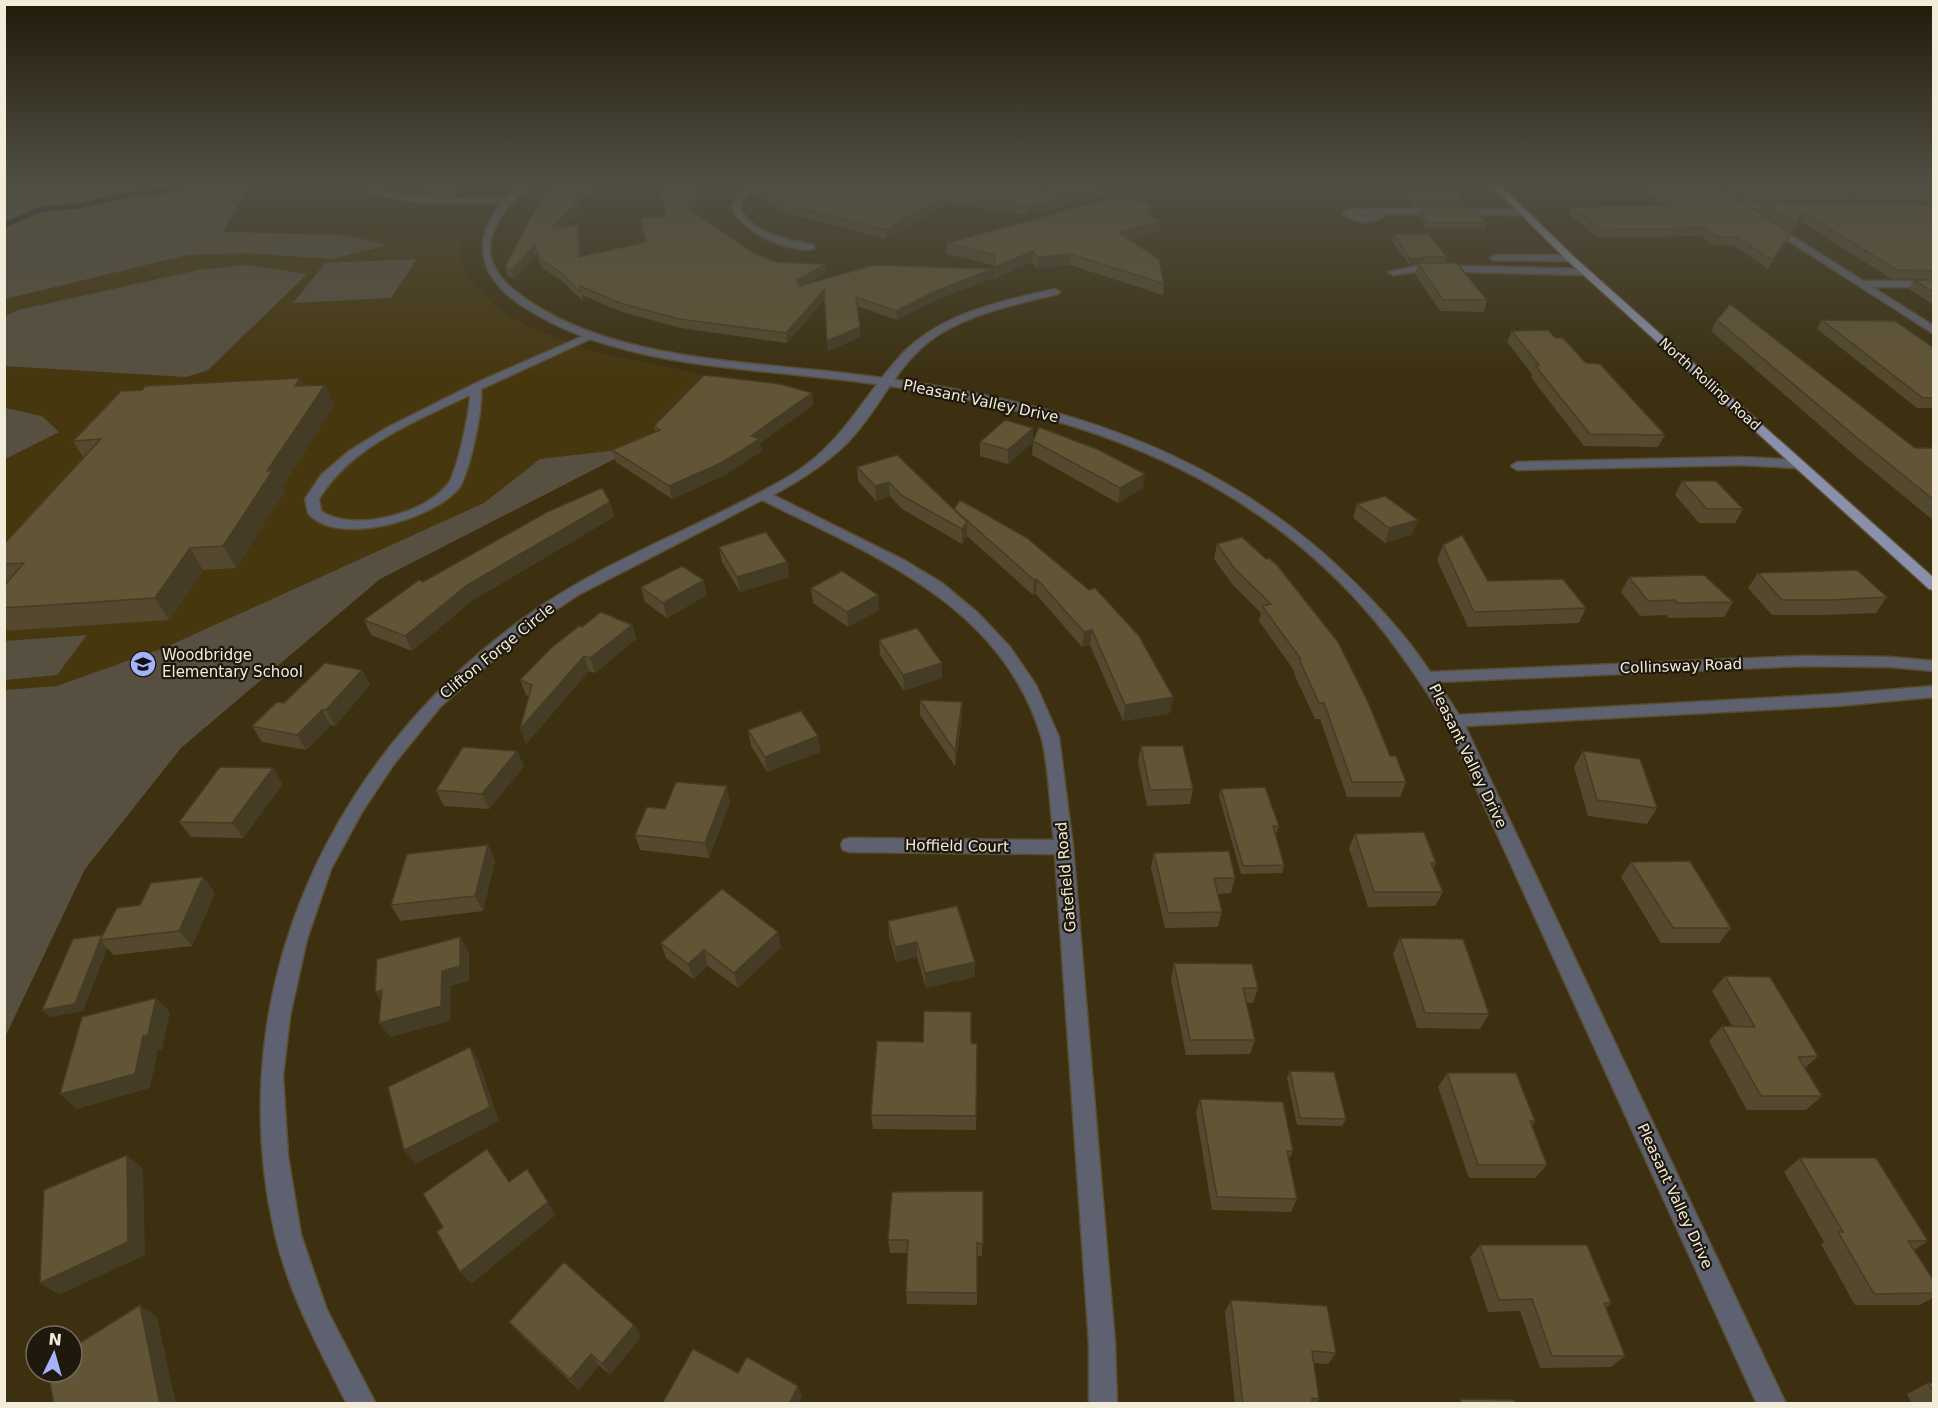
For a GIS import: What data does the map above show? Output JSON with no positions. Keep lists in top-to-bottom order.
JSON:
{
  "streets": {
    "main road": ["North Rolling Road"],
    "street": [
      "Pleasant Valley Drive",
      "Clifton Forge Circle",
      "Collinsway Road",
      "Hoffield Court",
      "Gatefield Road"
    ]
  },
  "crossings": [
    ["Pleasant Valley Drive", "Clifton Forge Circle"],
    ["Pleasant Valley Drive", "Collinsway Road"],
    ["Clifton Forge Circle", "Gatefield Road"],
    ["Hoffield Court", "Gatefield Road"]
  ],
  "places": {
    "school or university": ["Woodbridge Elementary School"]
  },
  "north": "top"
}
